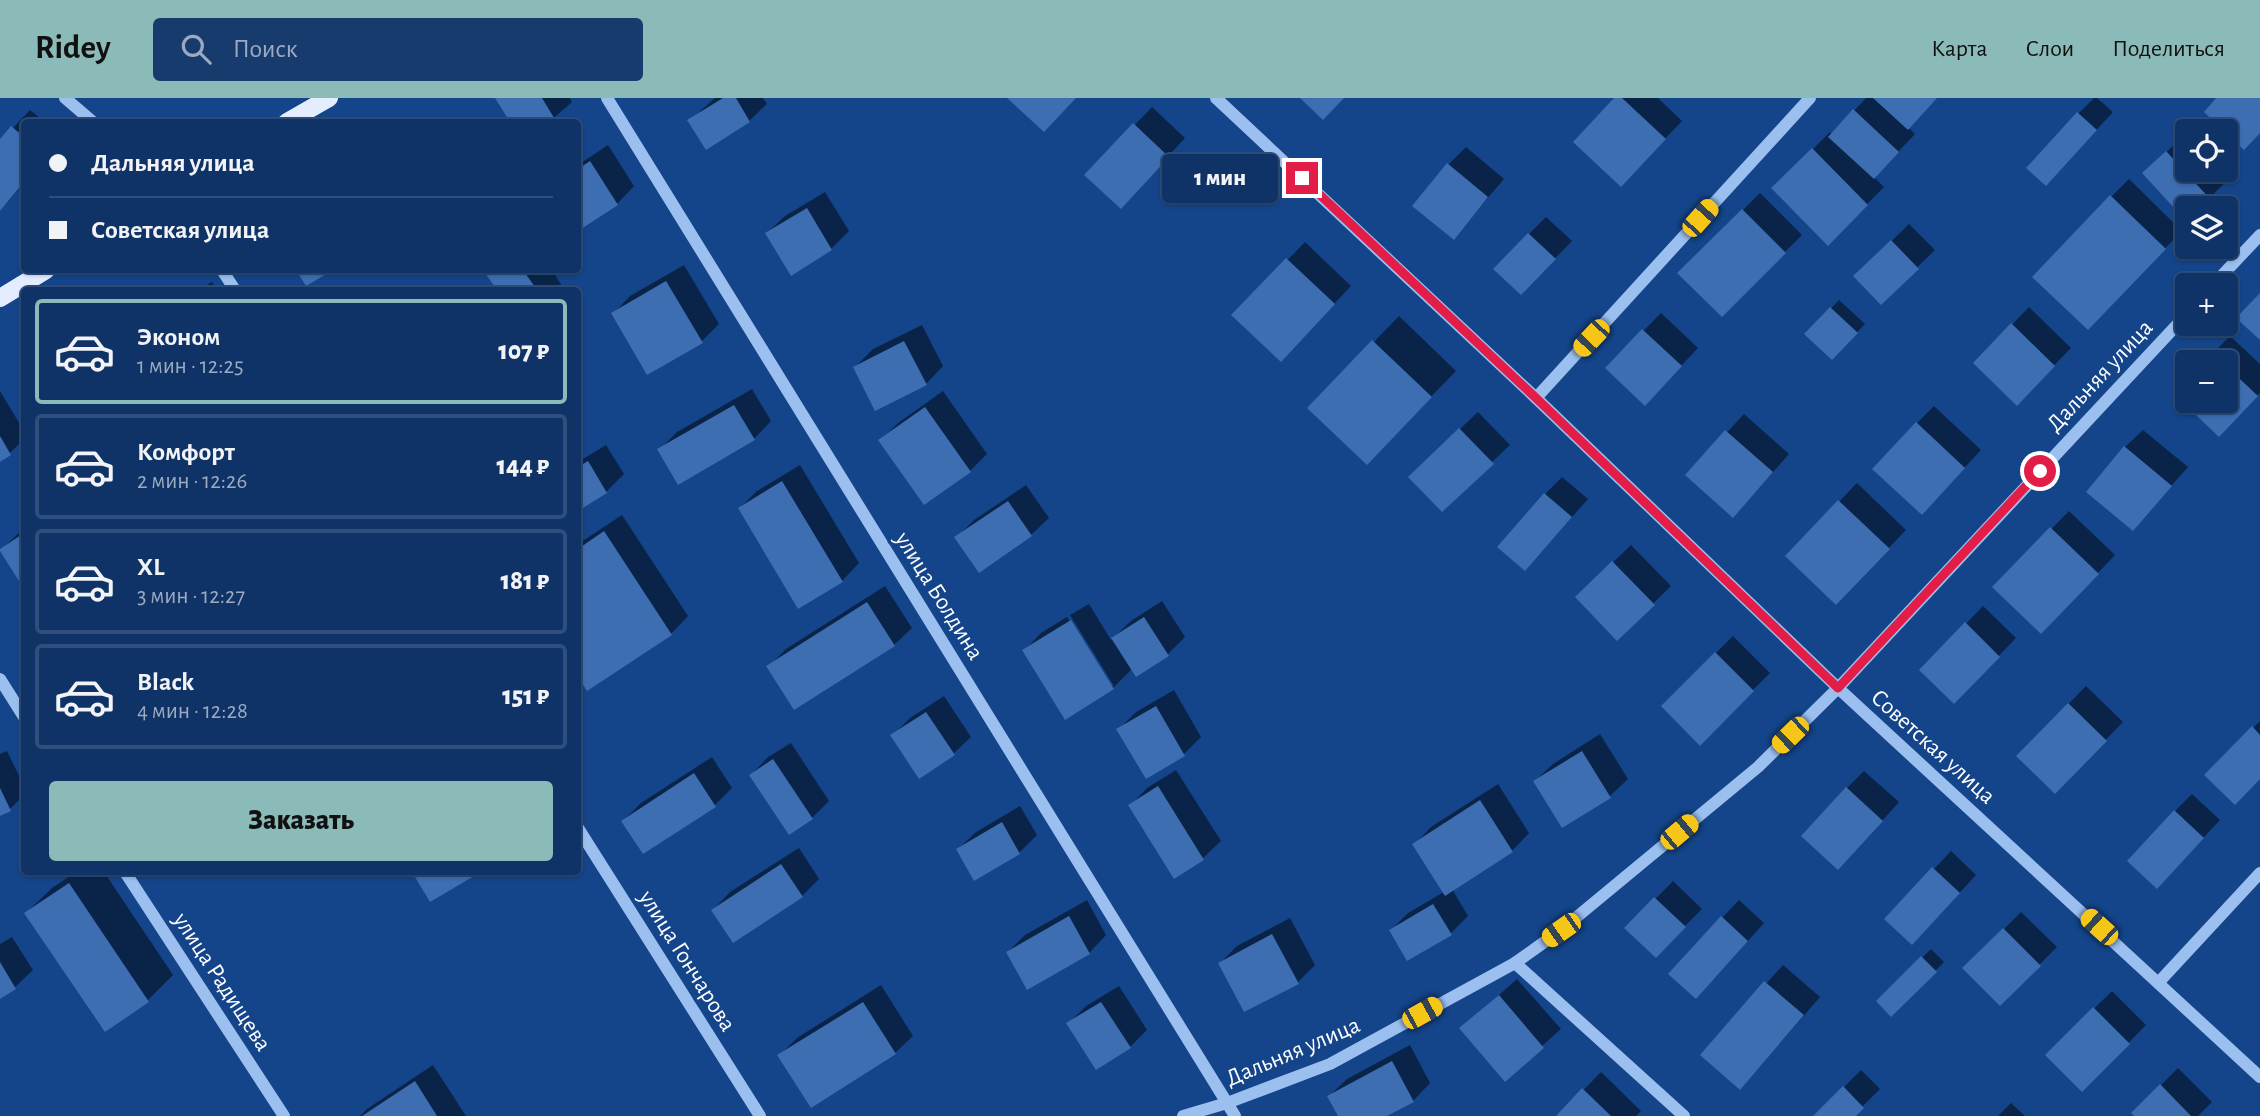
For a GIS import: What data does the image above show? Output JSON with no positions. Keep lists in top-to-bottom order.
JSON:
{
  "streets": {
    "street": [
      "Дальняя улица",
      "улица Болдина",
      "Советская улица",
      "улица Гончарова",
      "улица Радищева"
    ]
  },
  "crossings": [
    ["Дальняя улица", "улица Болдина"],
    ["Дальняя улица", "Советская улица"]
  ],
  "page": {
    "header": "Ridey",
    "search": "Поиск",
    "nav": ["Карта", "Слои", "Поделиться"],
    "map_buttons": ["+", "−"],
    "banner": ["Дальняя улица", "Советская улица"],
    "bubble": "1 мин",
    "list": [
      {
        "name": "Эконом",
        "note": "1 мин · 12:25",
        "value": "107 ₽"
      },
      {
        "name": "Комфорт",
        "note": "2 мин · 12:26",
        "value": "144 ₽"
      },
      {
        "name": "XL",
        "note": "3 мин · 12:27",
        "value": "181 ₽"
      },
      {
        "name": "Black",
        "note": "4 мин · 12:28",
        "value": "151 ₽"
      }
    ],
    "buttons": "Заказать"
  }
}
